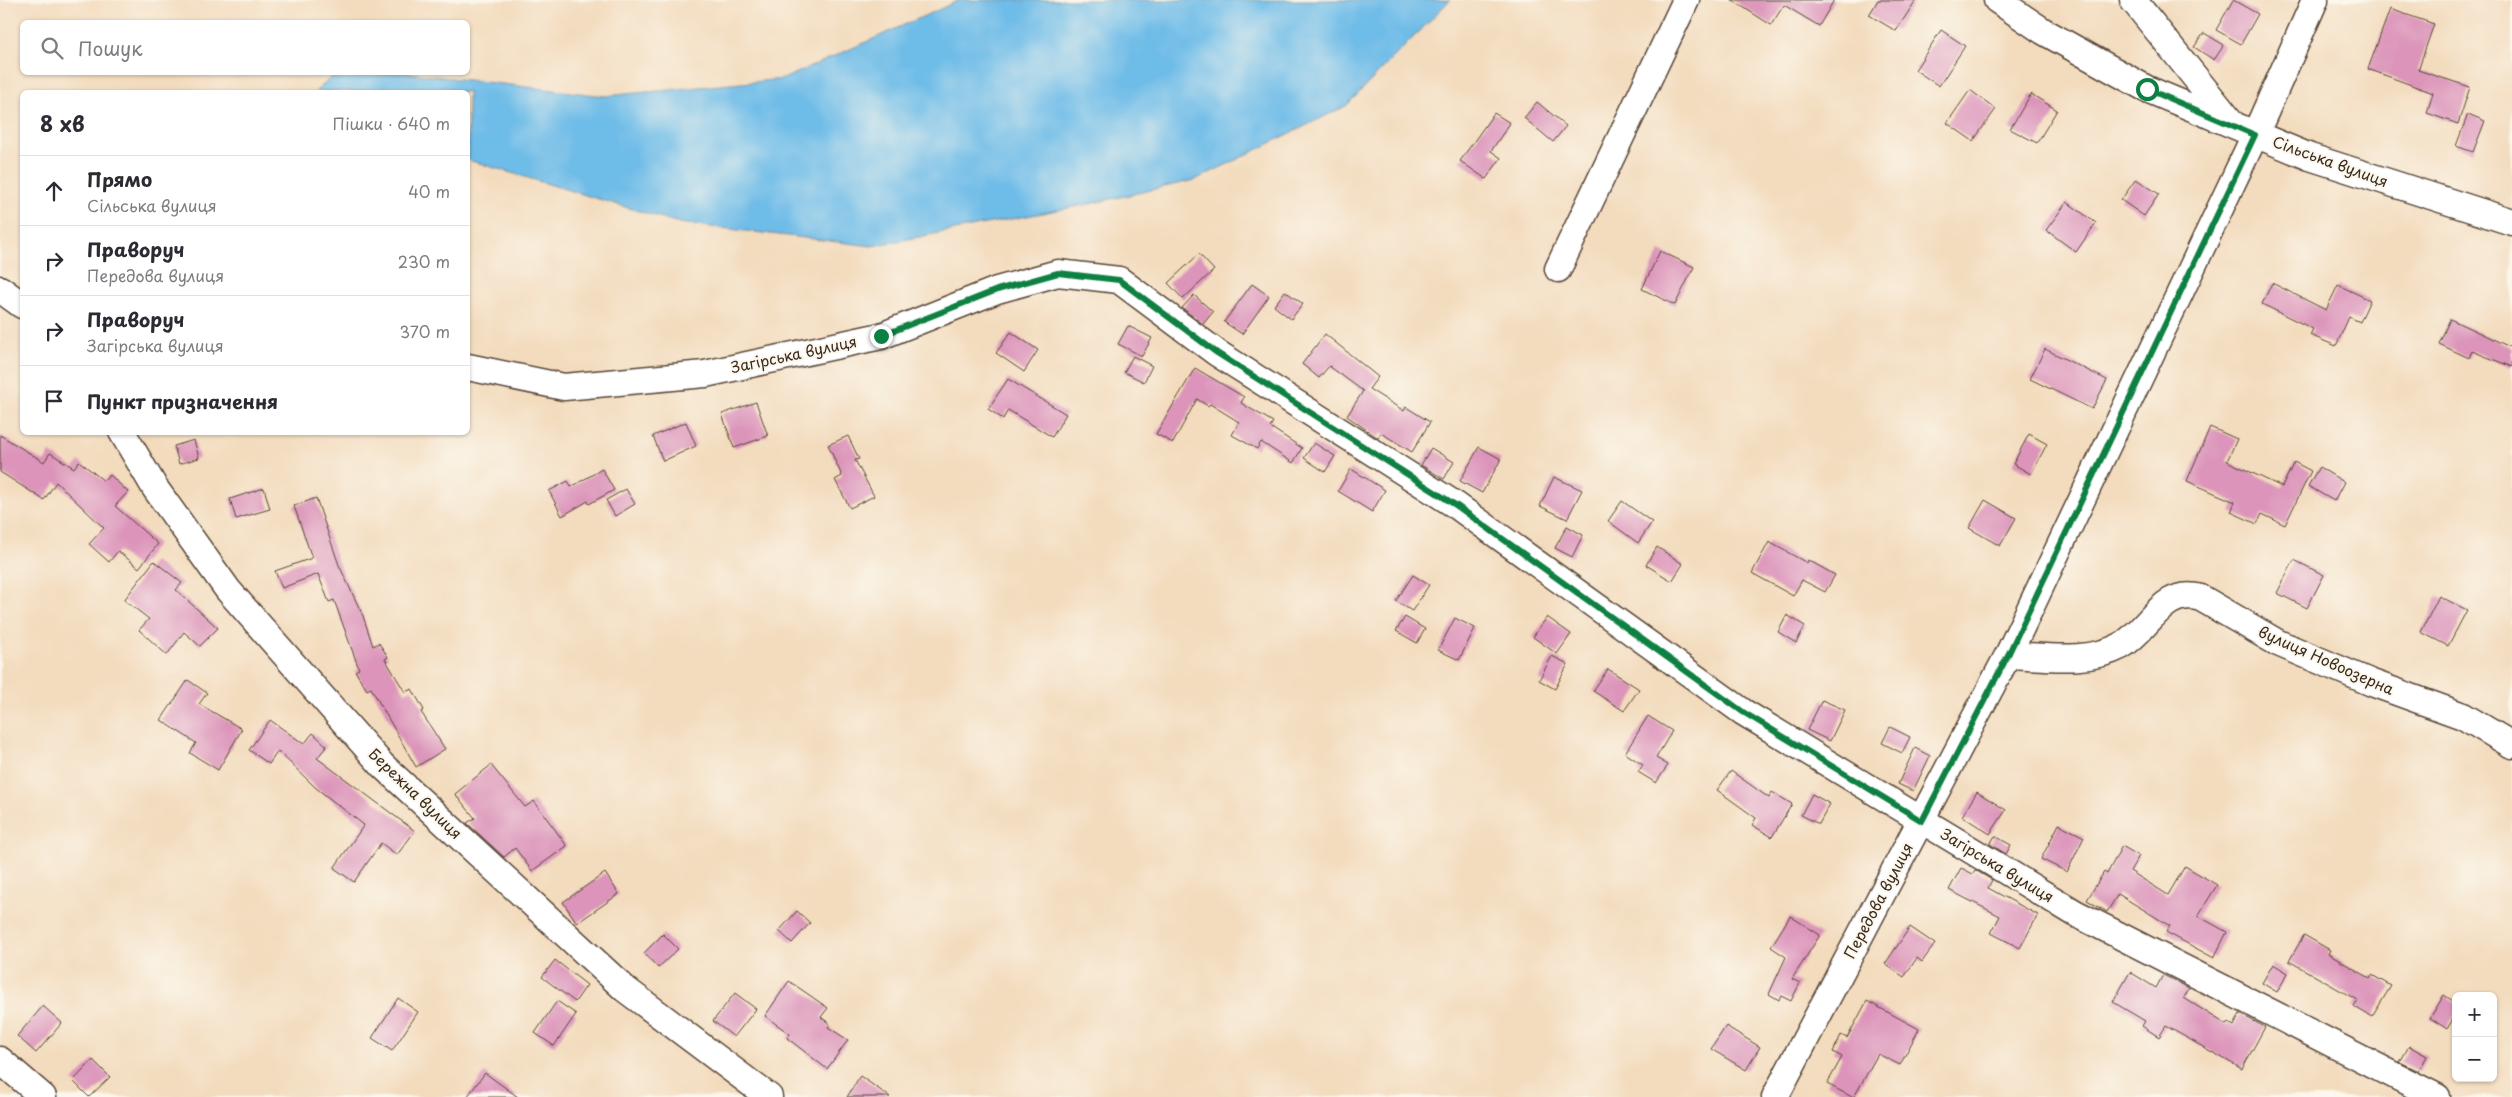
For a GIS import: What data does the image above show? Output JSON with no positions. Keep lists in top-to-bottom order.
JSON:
{
  "streets": {
    "street": [
      "Сільська вулиця",
      "Загірська вулиця",
      "вулиця Новоозерна",
      "Бережна вулиця",
      "Передова вулиця"
    ]
  },
  "crossings": [
    ["Сільська вулиця", "Передова вулиця"],
    ["Загірська вулиця", "Передова вулиця"],
    ["вулиця Новоозерна", "Передова вулиця"]
  ],
  "page": {
    "search": "Пошук",
    "heading": ["8 хв", "Пішки · 640 m"],
    "list": [
      ["Прямо", "Сільська вулиця", "40 m"],
      ["Праворуч", "Передова вулиця", "230 m"],
      ["Праворуч", "Загірська вулиця", "370 m"],
      "Пункт призначення"
    ],
    "map_buttons": ["+", "−"]
  }
}
